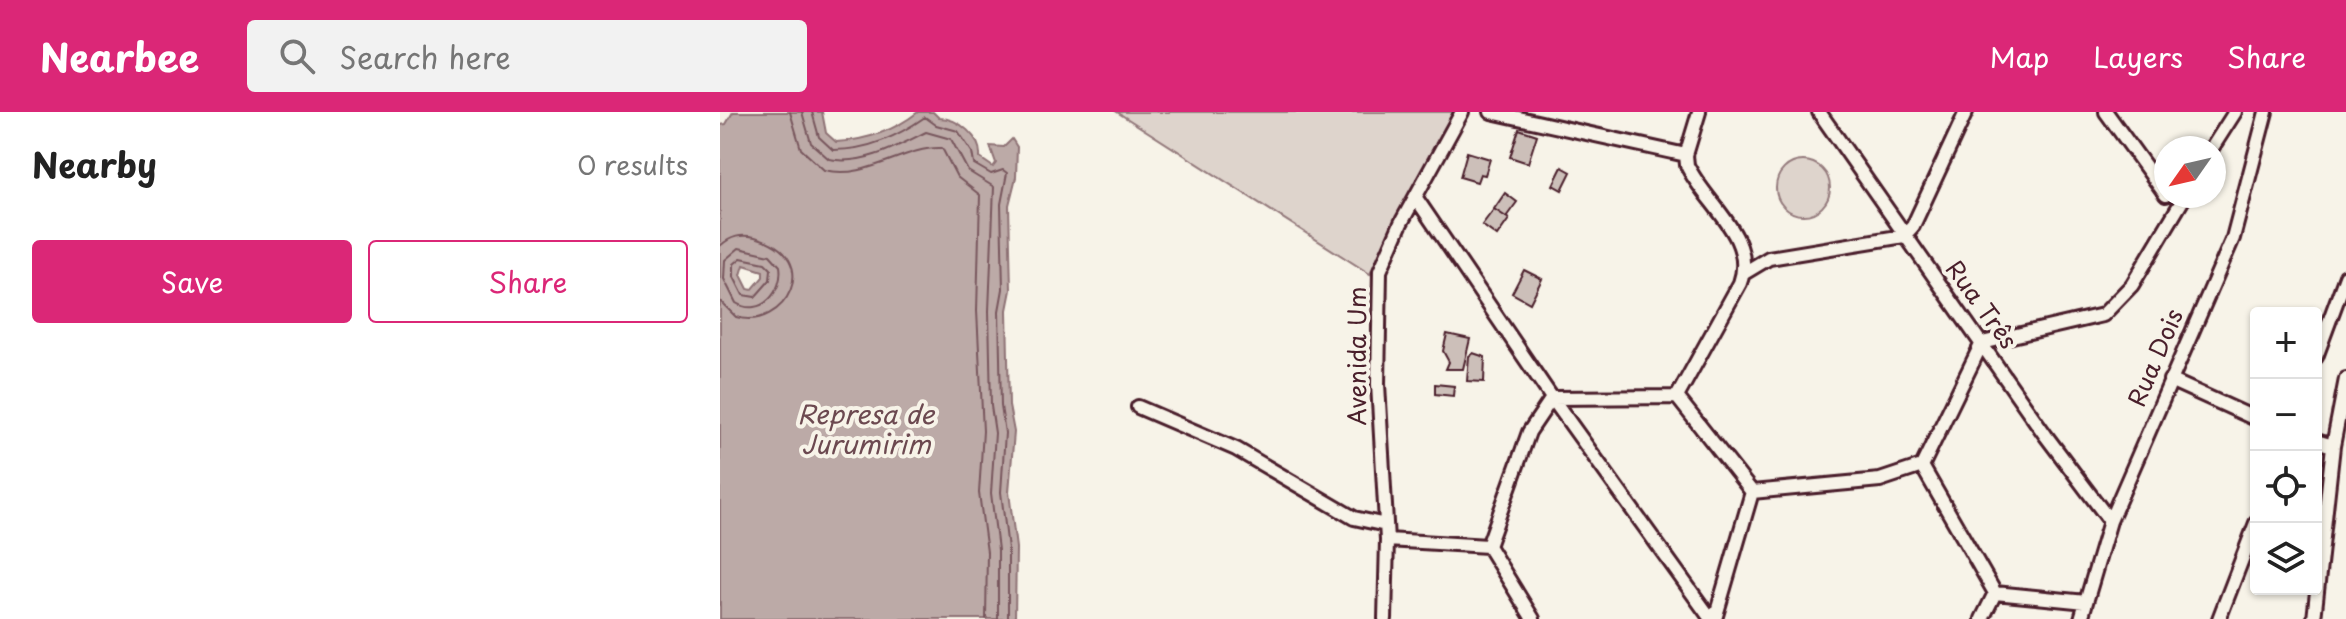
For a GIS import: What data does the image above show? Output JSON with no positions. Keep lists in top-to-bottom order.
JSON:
{
  "streets": {
    "street": ["Rua Três", "Avenida Um", "Rua Dois"]
  },
  "crossings": [
    ["Rua Três", "Rua Dois"]
  ],
  "water": ["Represa de Jurumirim"],
  "north": "bottom left",
  "page": {
    "header": "Nearbee",
    "search": "Search here",
    "nav": ["Map", "Layers", "Share"],
    "heading": ["Nearby", "0 results"],
    "buttons": ["Save", "Share"],
    "map_buttons": ["+", "−"]
  }
}
